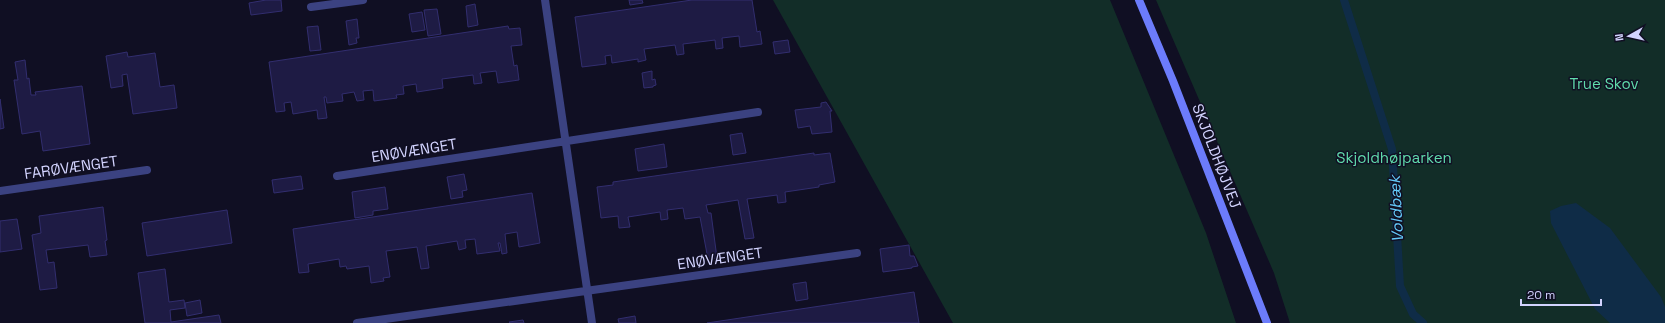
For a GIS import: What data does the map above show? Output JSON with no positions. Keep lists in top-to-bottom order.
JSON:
{
  "streets": {
    "street": ["ENØVÆNGET", "SKJOLDHØJVEJ", "FARØVÆNGET"]
  },
  "water": ["Voldbæk"],
  "parks": ["True Skov", "Skjoldhøjparken"],
  "scale_bar": "20 m",
  "north": "left"
}
